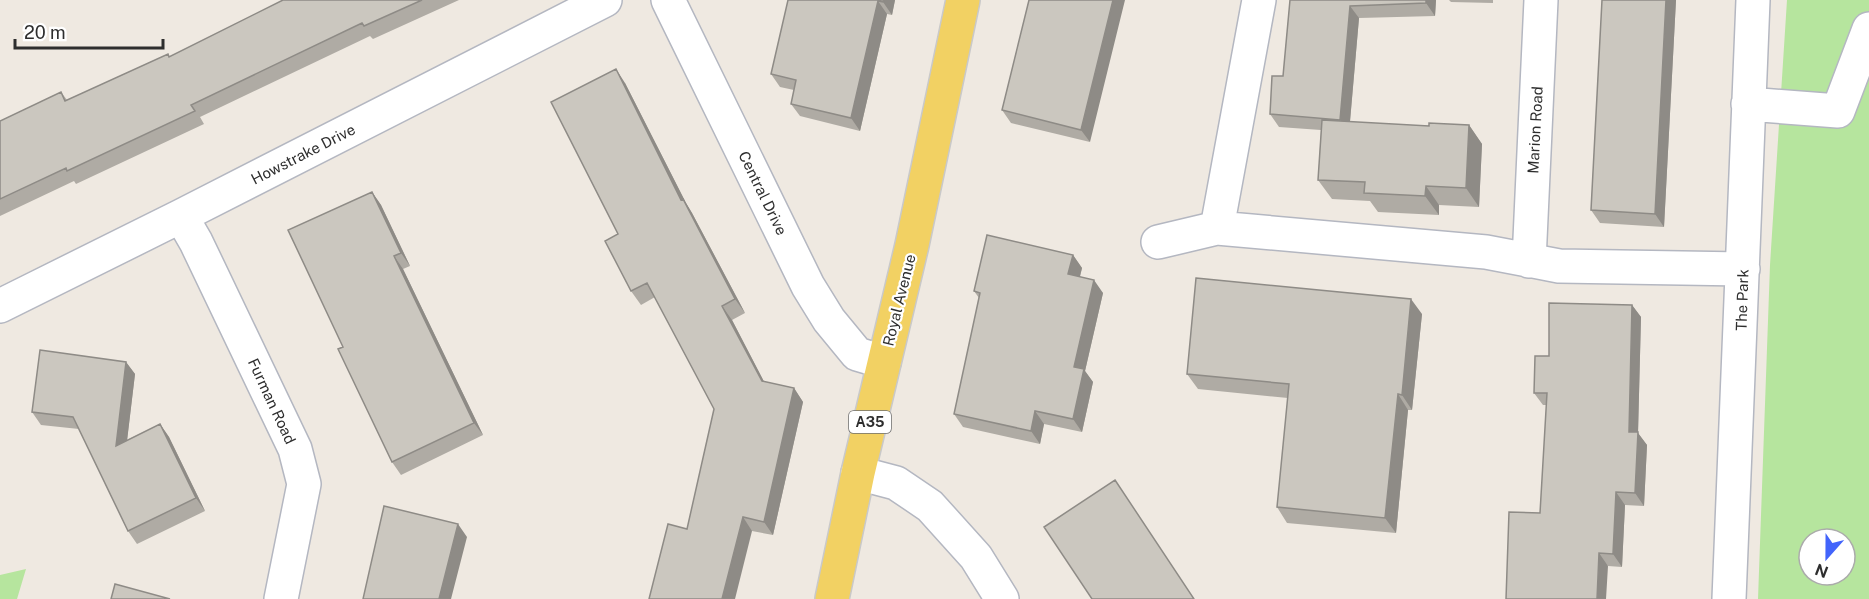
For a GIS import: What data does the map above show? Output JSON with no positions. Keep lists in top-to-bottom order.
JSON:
{
  "streets": {
    "main road": ["Royal Avenue", "A35"],
    "street": [
      "Marion Road",
      "Howstrake Drive",
      "Central Drive",
      "The Park",
      "Furman Road"
    ]
  },
  "crossings": [
    ["Howstrake Drive", "Furman Road"],
    ["Central Drive", "Royal Avenue"]
  ],
  "scale_bar": "20 m",
  "north": "bottom"
}
